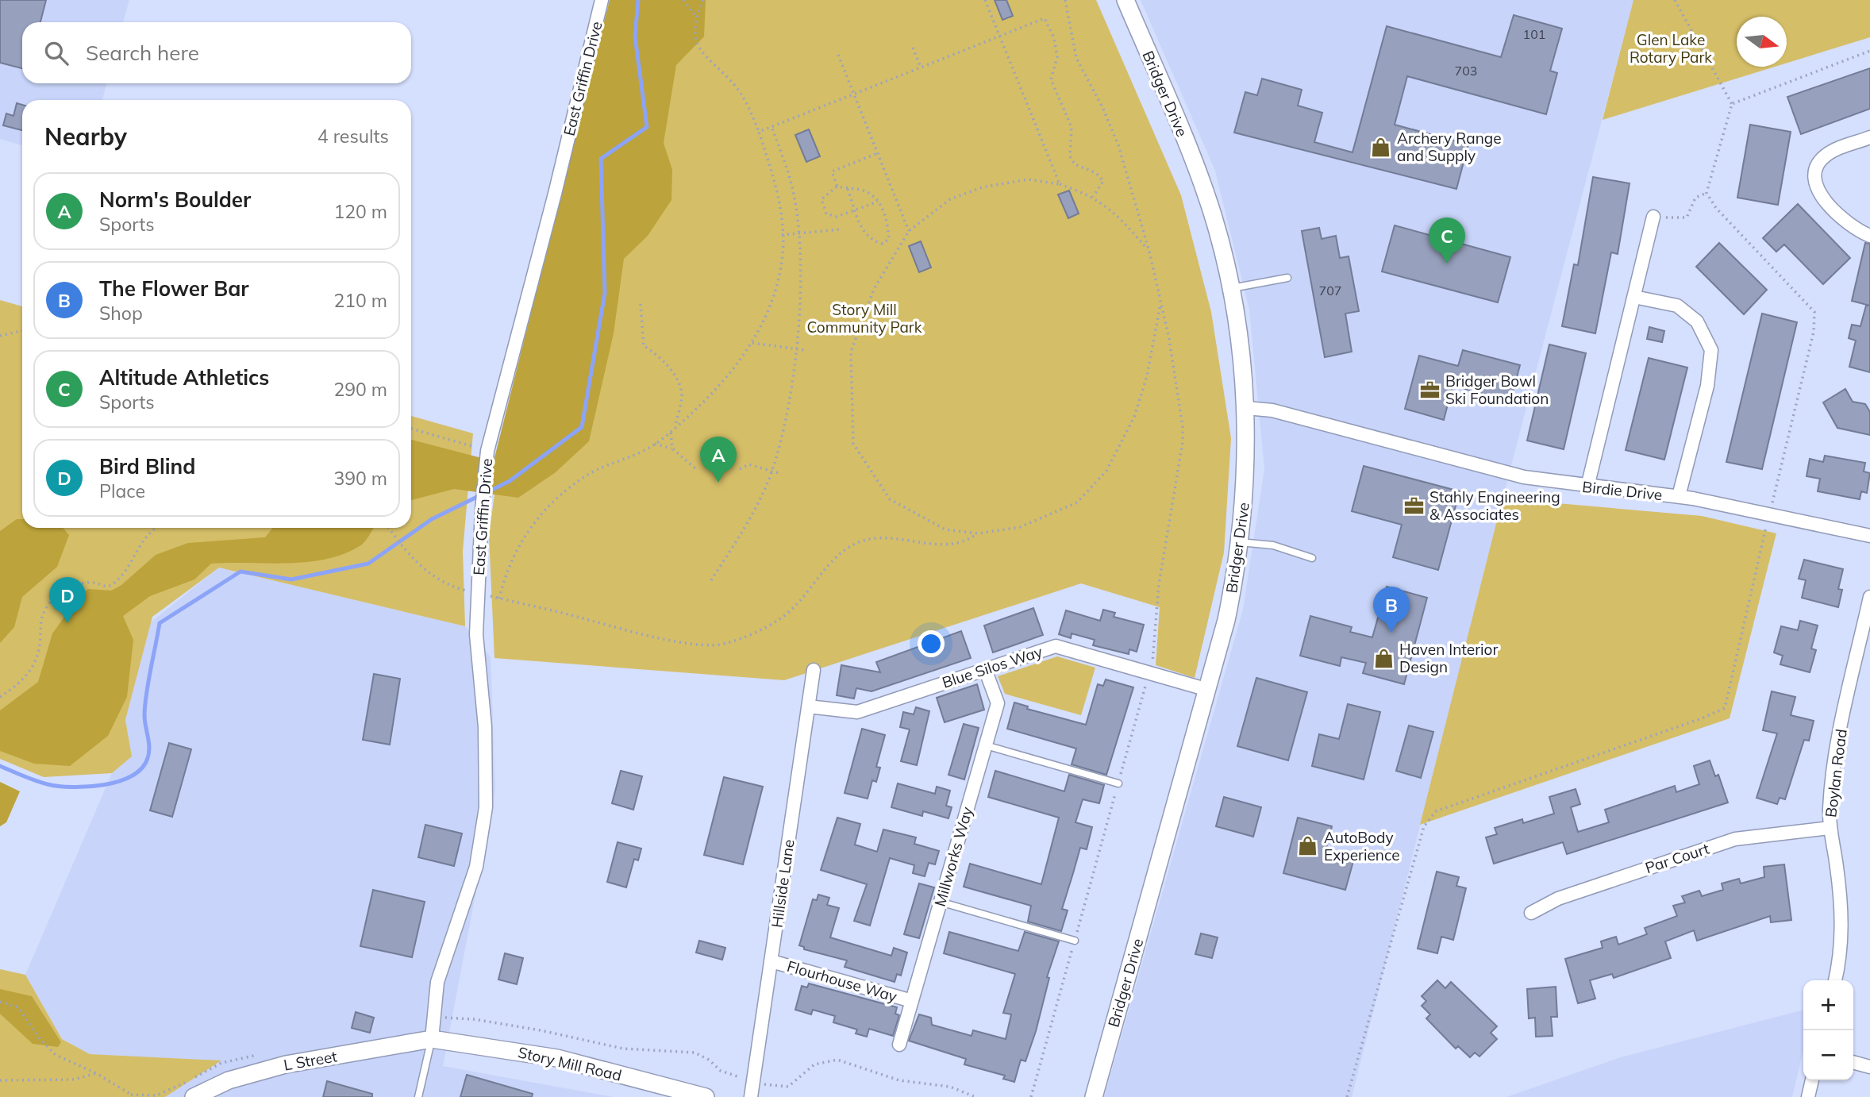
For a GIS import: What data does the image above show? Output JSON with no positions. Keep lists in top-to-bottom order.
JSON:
{
  "streets": {
    "main road": ["Bridger Drive", "L Street", "Story Mill Road"],
    "street": [
      "East Griffin Drive",
      "Birdie Drive",
      "Blue Silos Way",
      "Boylan Road",
      "Millworks Way",
      "Par Court",
      "Hillside Lane",
      "Flourhouse Way"
    ]
  },
  "crossings": [
    ["East Griffin Drive", "L Street"],
    ["East Griffin Drive", "Story Mill Road"],
    ["Bridger Drive", "Birdie Drive"],
    ["Bridger Drive", "Blue Silos Way"],
    ["Blue Silos Way", "Millworks Way"],
    ["Blue Silos Way", "Hillside Lane"],
    ["Boylan Road", "Par Court"],
    ["Millworks Way", "Flourhouse Way"],
    ["Hillside Lane", "Flourhouse Way"],
    ["L Street", "Story Mill Road"]
  ],
  "parks": ["Glen Lake Rotary Park", "Story Mill Community Park"],
  "places": {
    "shop": ["Archery Range and Supply", "Haven Interior Design", "AutoBody Experience"],
    "office": ["Bridger Bowl Ski Foundation", "Stahly Engineering & Associates"]
  },
  "house_numbers": ["101", "703", "707"],
  "north": "right",
  "page": {
    "search": "Search here",
    "heading": ["Nearby", "4 results"],
    "list": [
      {
        "mark": "A",
        "name": "Norm's Boulder",
        "note": "Sports",
        "value": "120 m"
      },
      {
        "mark": "B",
        "name": "The Flower Bar",
        "note": "Shop",
        "value": "210 m"
      },
      {
        "mark": "C",
        "name": "Altitude Athletics",
        "note": "Sports",
        "value": "290 m"
      },
      {
        "mark": "D",
        "name": "Bird Blind",
        "note": "Place",
        "value": "390 m"
      }
    ],
    "pins": [
      "C",
      "A",
      "D",
      "B"
    ],
    "map_buttons": ["+", "−"]
  }
}
